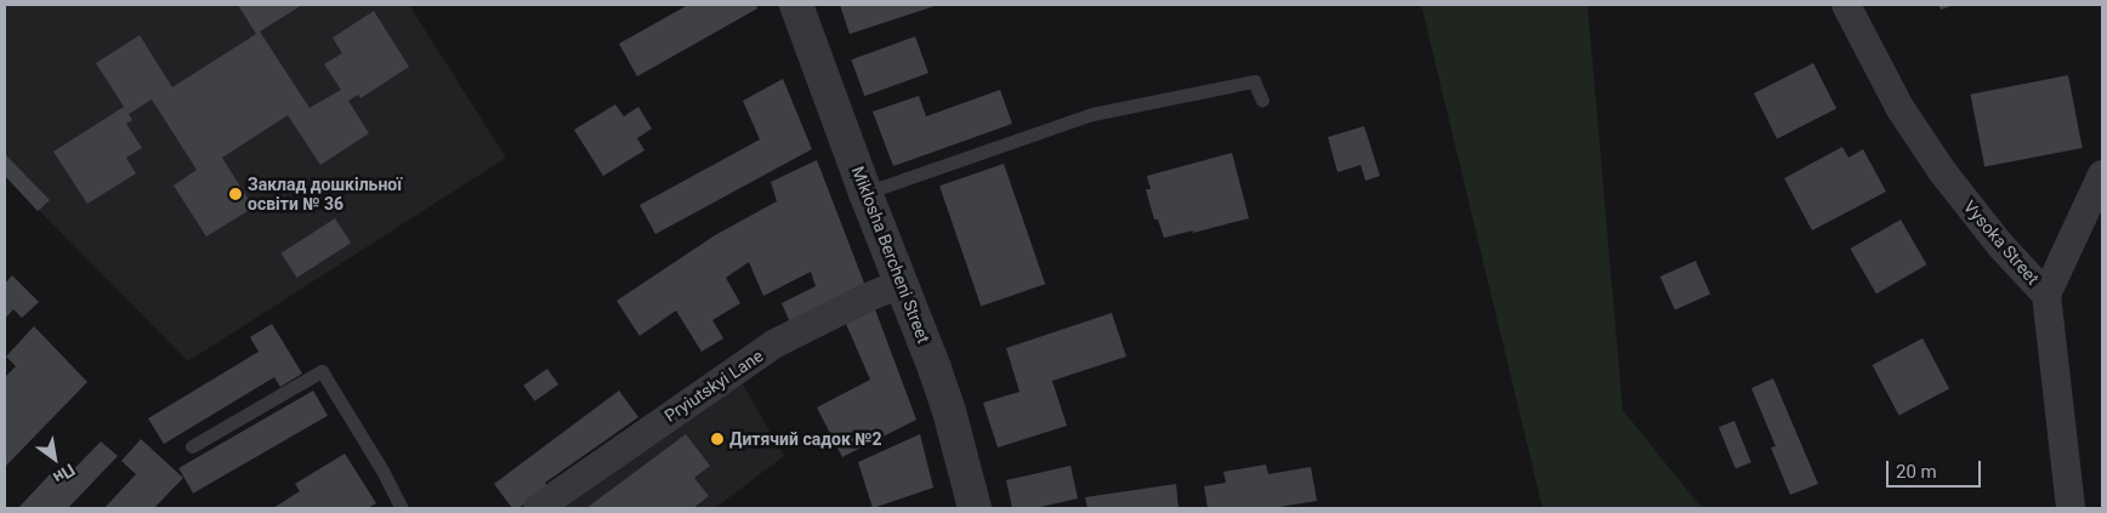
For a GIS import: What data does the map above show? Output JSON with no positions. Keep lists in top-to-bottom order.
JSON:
{
  "streets": {
    "street": ["Vysoka Street", "Miklosha Bercheni Street", "Pryiutskyi Lane"]
  },
  "crossings": [
    ["Miklosha Bercheni Street", "Pryiutskyi Lane"]
  ],
  "places": ["Заклад дошкільної освіти № 36", "Дитячий садок №2"],
  "scale_bar": "20 m",
  "north": "bottom right"
}
